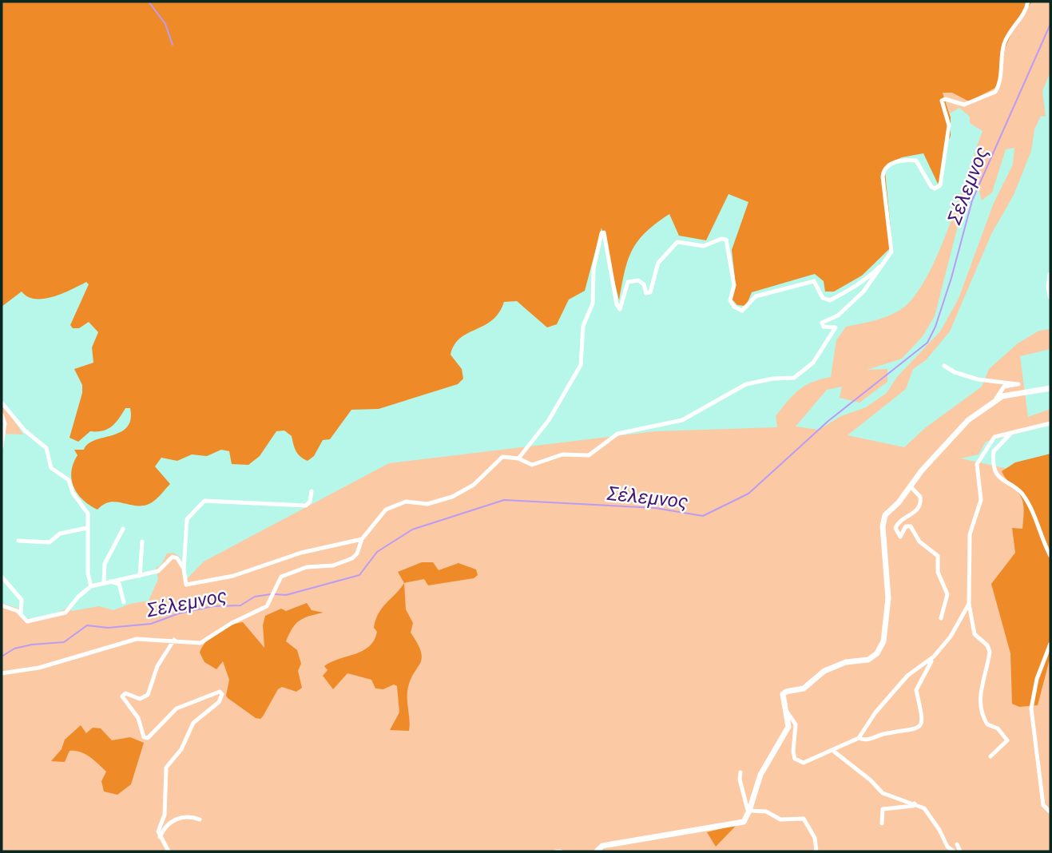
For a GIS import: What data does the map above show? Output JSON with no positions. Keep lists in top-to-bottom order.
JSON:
{
  "water": ["Σέλεμνος"]
}
